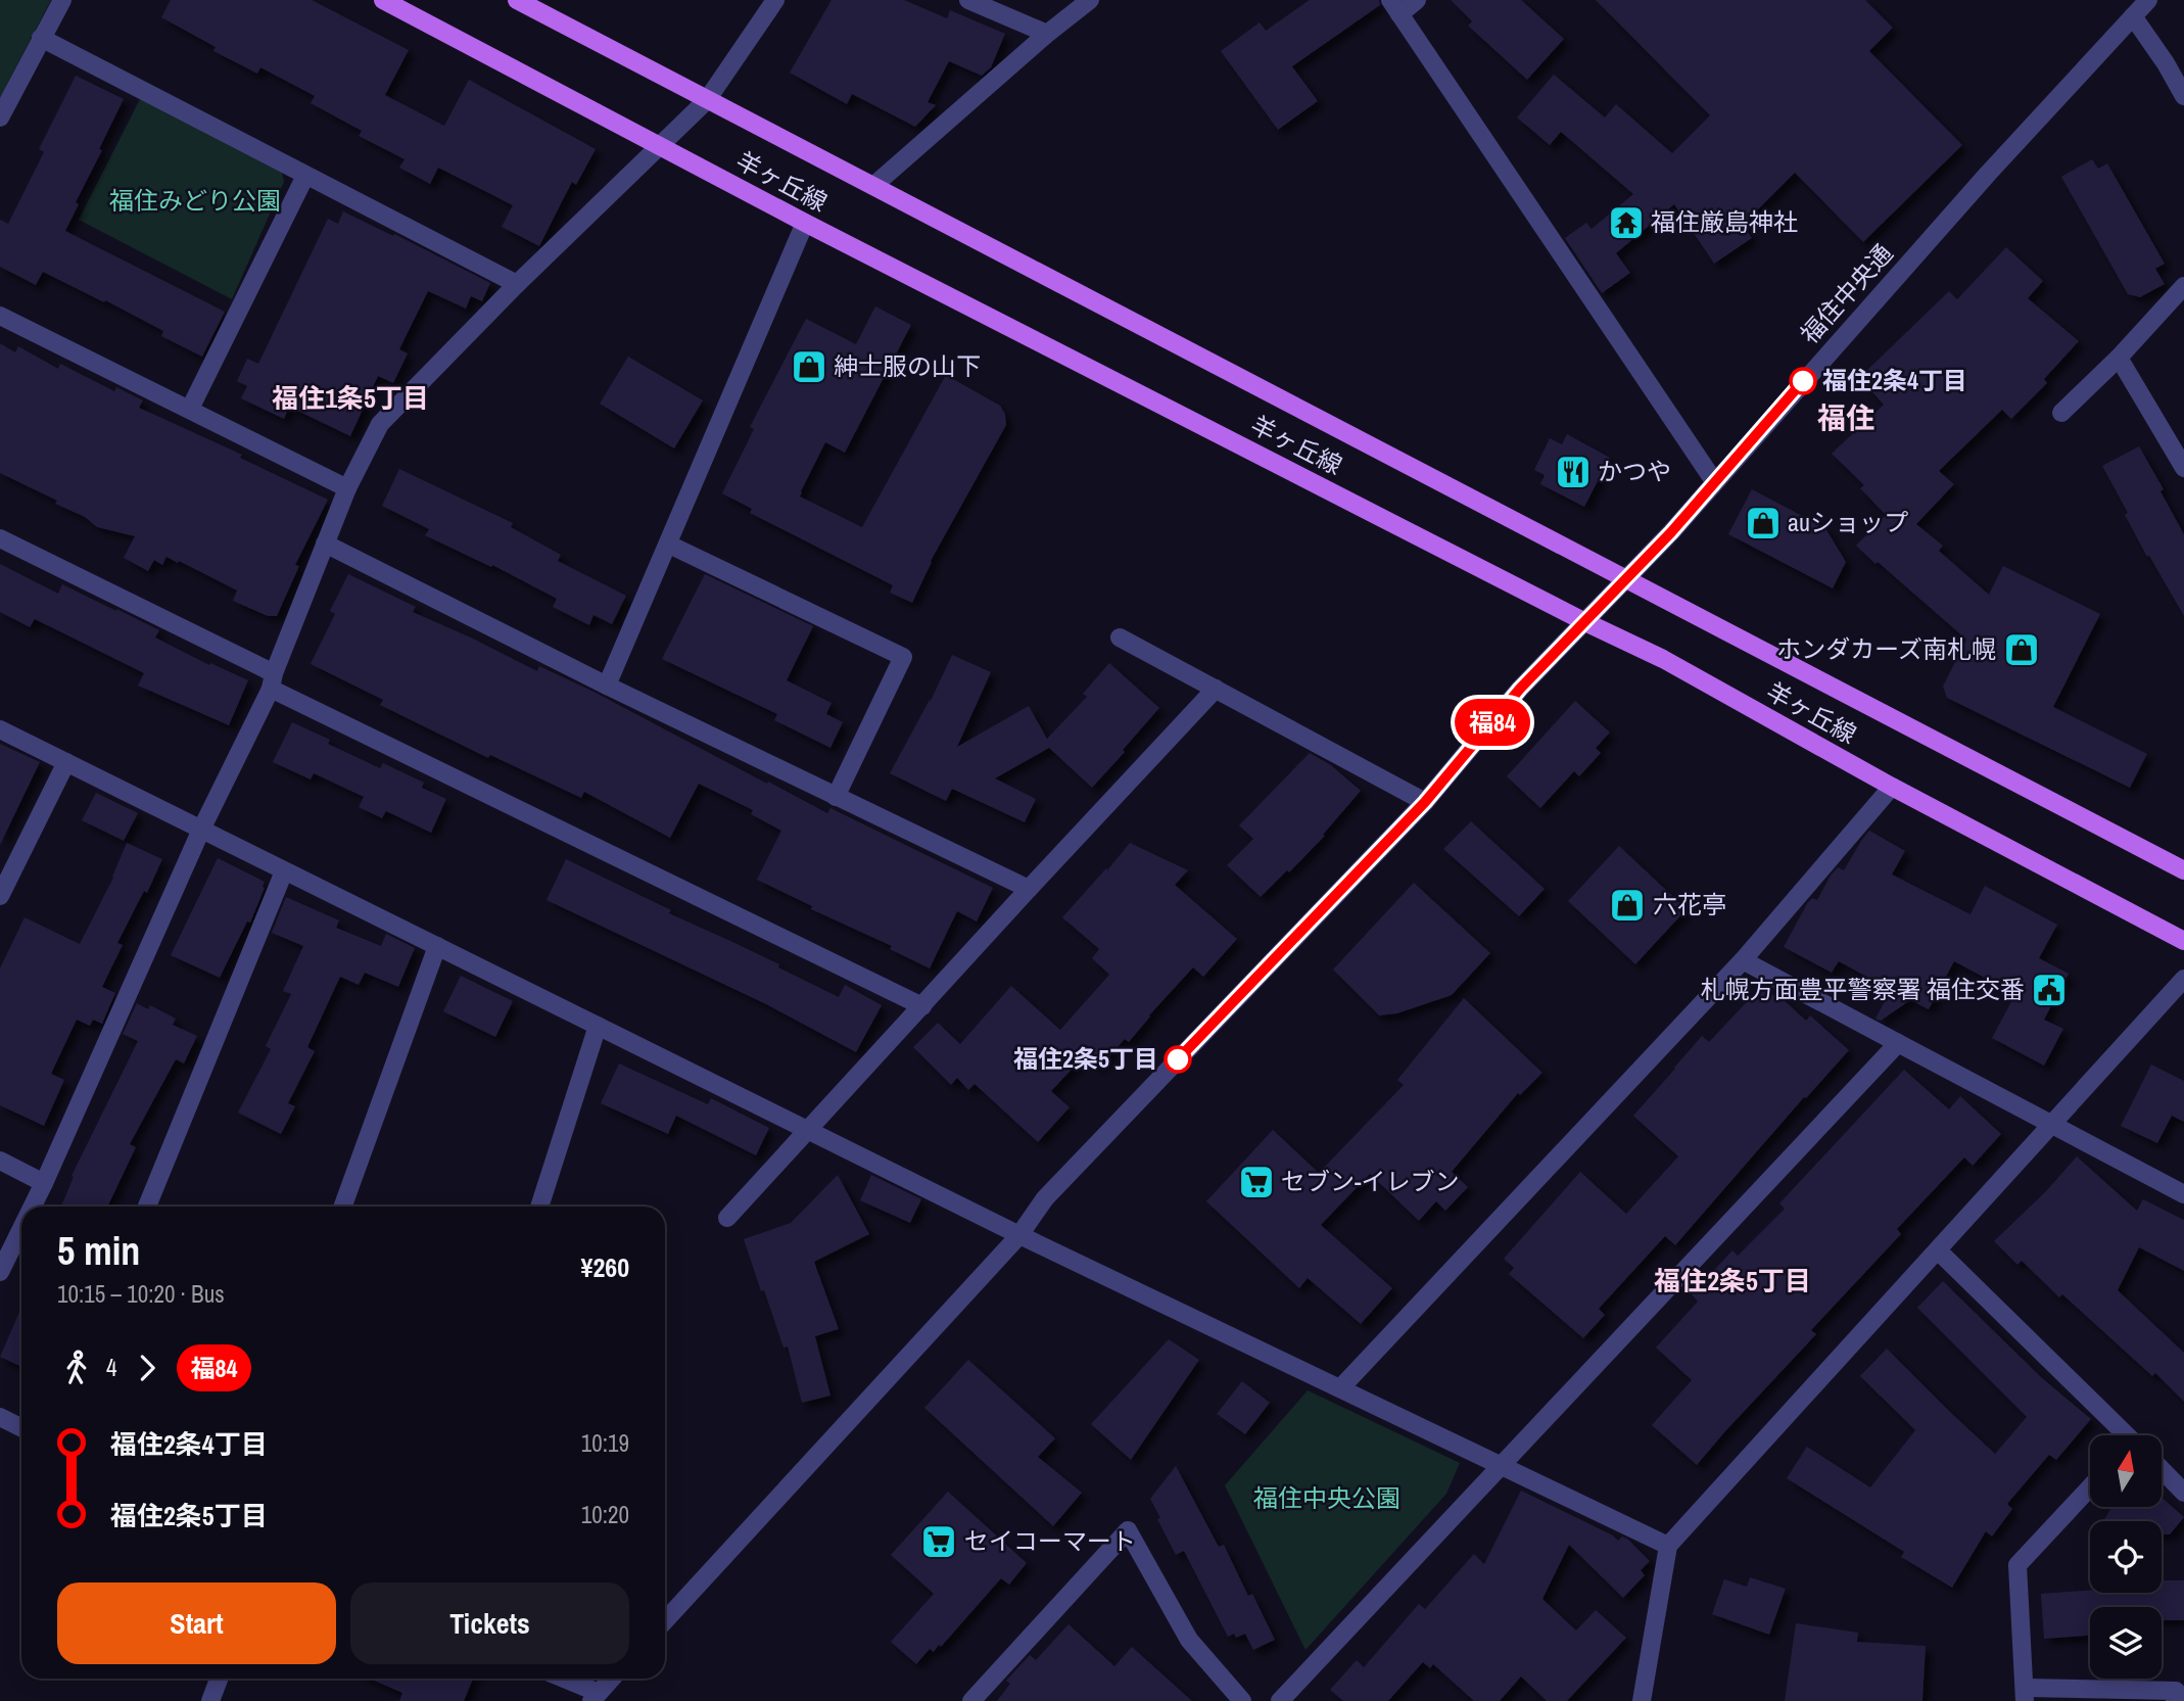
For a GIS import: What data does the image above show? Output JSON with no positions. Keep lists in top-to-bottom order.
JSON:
{
  "streets": {
    "main road": ["羊ヶ丘線"],
    "street": ["福住中央通"]
  },
  "crossings": [
    ["羊ヶ丘線", "福住中央通"]
  ],
  "districts": ["福住1条5丁目", "福住", "福住2条5丁目"],
  "parks": ["福住みどり公園", "福住中央公園"],
  "places": {
    "temple": ["福住厳島神社"],
    "shop": [
      "紳士服の山下",
      "auショップ",
      "ホンダカーズ南札幌",
      "六花亭"
    ],
    "other": ["福住2条4丁目", "福住2条5丁目"],
    "restaurant": ["かつや"],
    "public building": ["札幌方面豊平警察署 福住交番"],
    "supermarket": ["セブン-イレブン", "セイコーマート"]
  },
  "lines": ["bus line 福84"],
  "north": "top",
  "page": {
    "on_map": "福84",
    "heading": ["5 min", "10:15 – 10:20 · Bus", "¥260"],
    "legs": ["4", "福84"],
    "list": [
      {
        "name": "福住2条4丁目",
        "value": "10:19"
      },
      {
        "name": "福住2条5丁目",
        "value": "10:20"
      }
    ],
    "buttons": ["Start", "Tickets"]
  }
}
